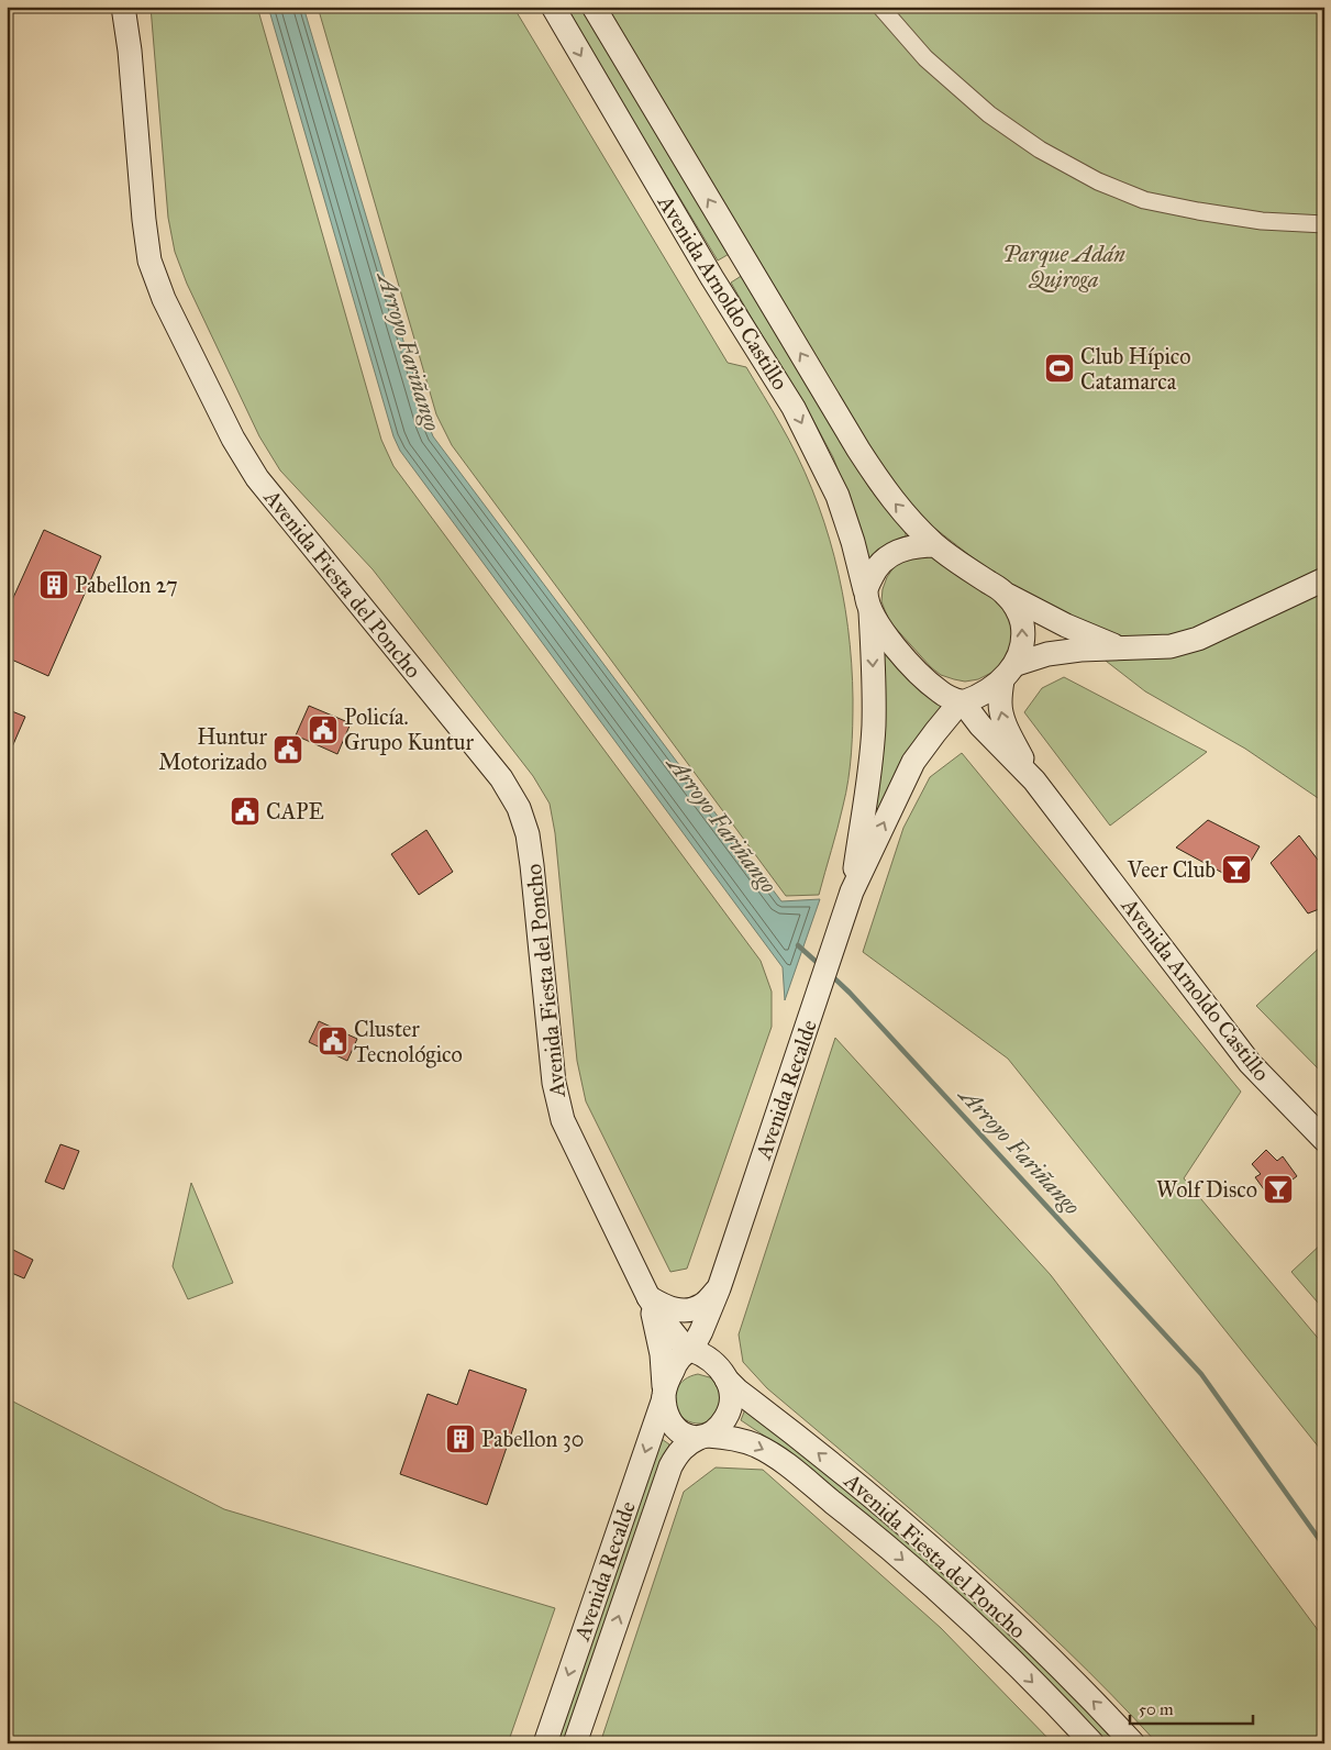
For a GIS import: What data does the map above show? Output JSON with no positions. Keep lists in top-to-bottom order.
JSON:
{
  "streets": {
    "main road": ["Avenida Arnoldo Castillo", "Avenida Fiesta del Poncho", "Avenida Recalde"]
  },
  "crossings": [
    ["Avenida Arnoldo Castillo", "Avenida Recalde"],
    ["Avenida Fiesta del Poncho", "Avenida Recalde"]
  ],
  "water": ["Arroyo Fariñango"],
  "parks": ["Parque Adán Quiroga"],
  "places": {
    "sports": ["Club Hípico Catamarca"],
    "building": ["Pabellon 27", "Pabellon 30"],
    "public building": [
      "Policía. Grupo Kuntur",
      "Huntur Motorizado",
      "CAPE",
      "Cluster Tecnológico"
    ],
    "bar": ["Veer Club", "Wolf Disco"]
  },
  "scale_bar": "50 m"
}
